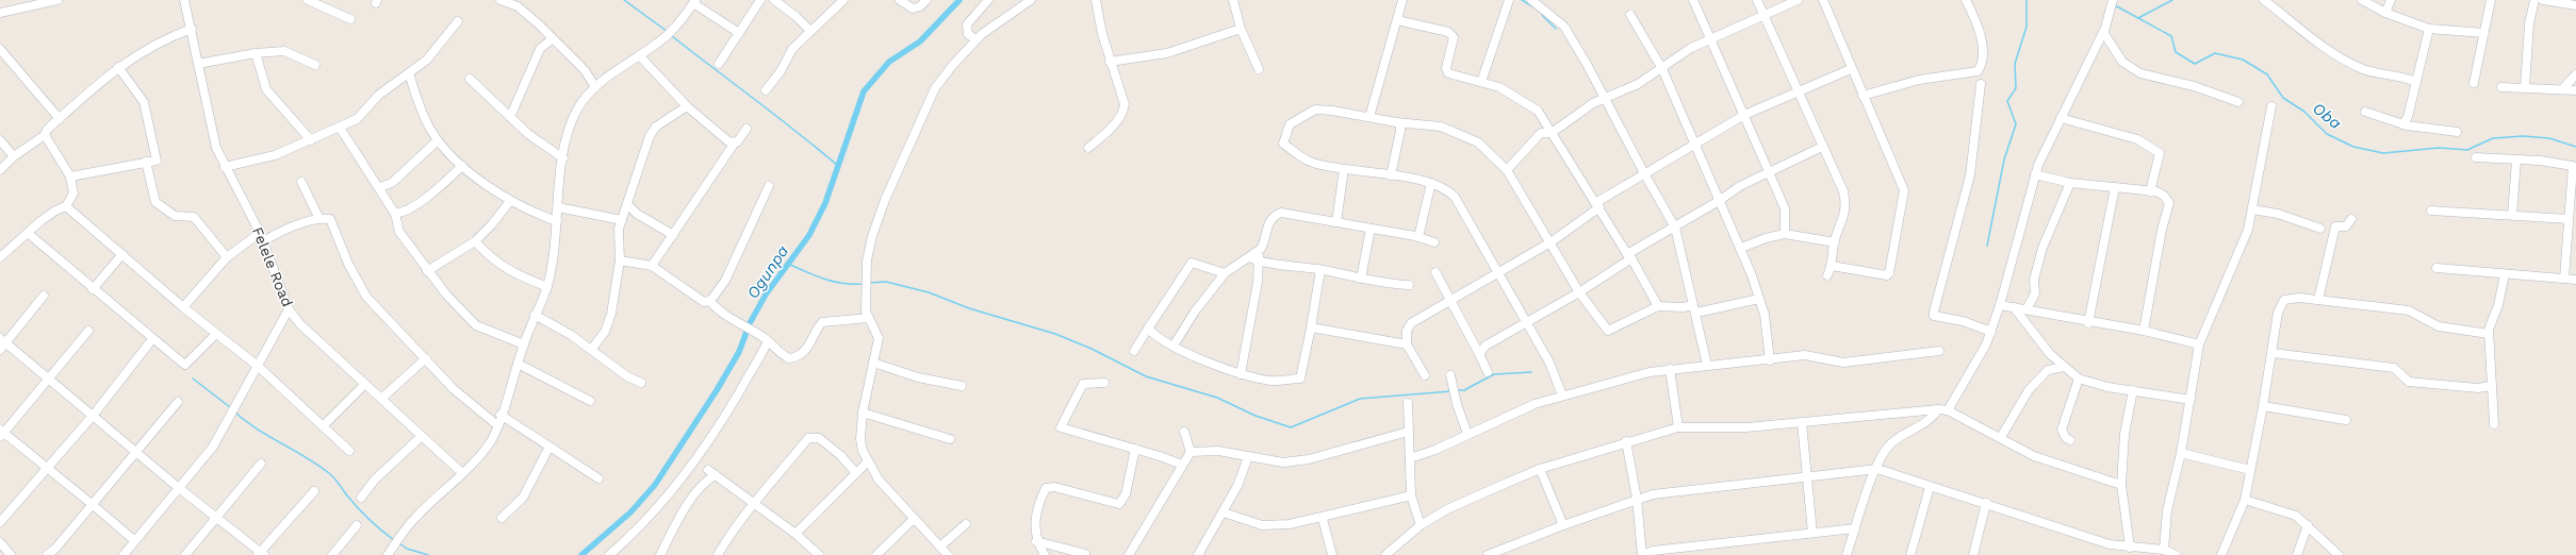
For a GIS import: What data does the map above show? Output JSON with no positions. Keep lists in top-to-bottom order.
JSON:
{
  "streets": {
    "street": ["Felele Road"]
  },
  "water": ["Oba", "Ogunpa"]
}
